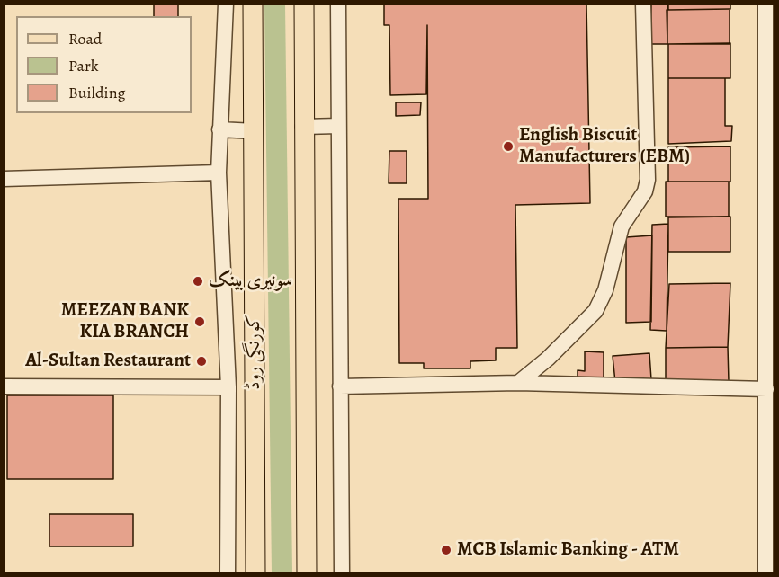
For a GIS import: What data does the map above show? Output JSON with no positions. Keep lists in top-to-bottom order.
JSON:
{
  "streets": {
    "main road": ["کورنگی روڈ"]
  },
  "places": [
    "English Biscuit Manufacturers (EBM)",
    "سونیری بینک",
    "MEEZAN BANK KIA BRANCH",
    "Al-Sultan Restaurant",
    "MCB Islamic Banking - ATM"
  ],
  "legend": ["Road", "Park", "Building"]
}
